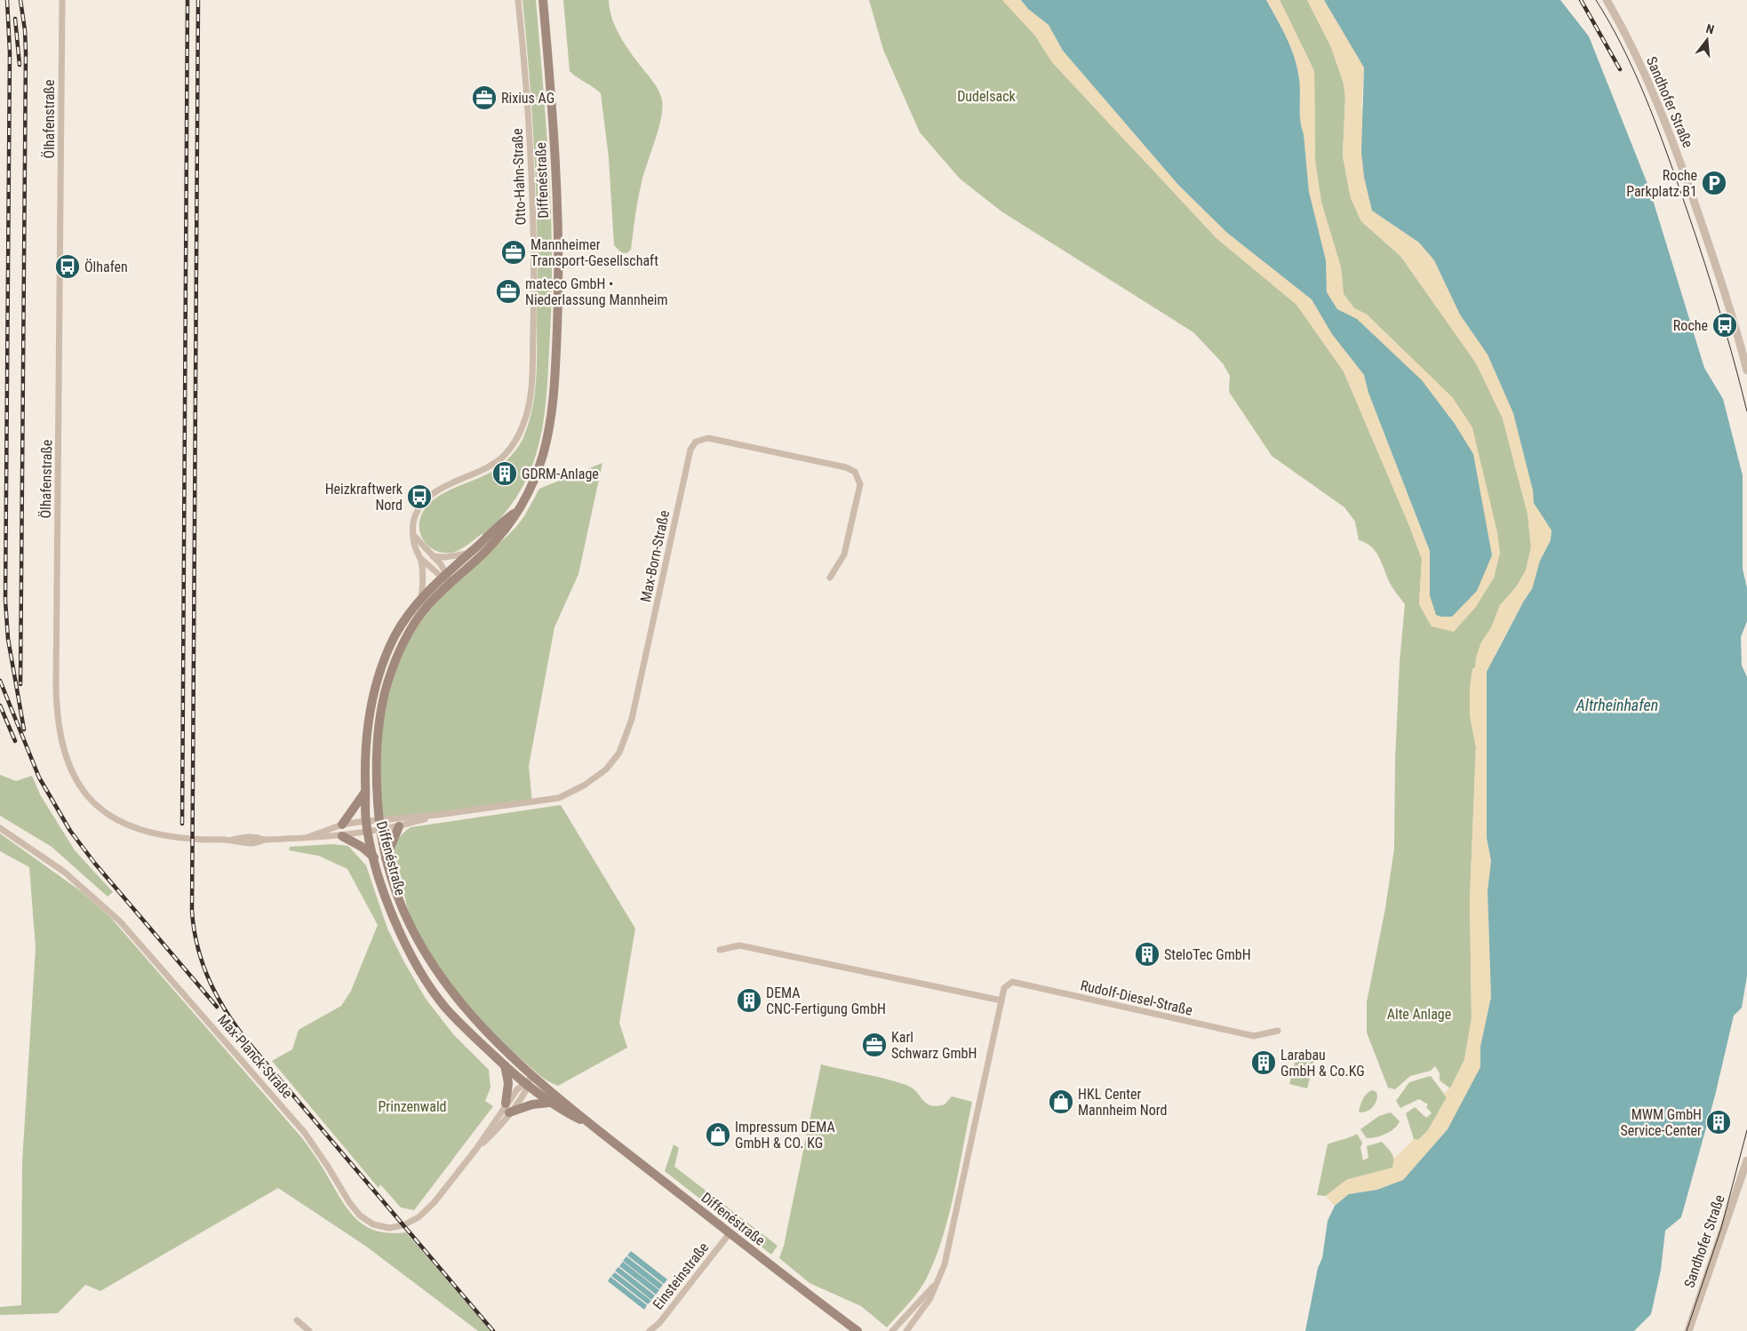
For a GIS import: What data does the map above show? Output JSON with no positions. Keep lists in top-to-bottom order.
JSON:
{
  "streets": {
    "main road": ["Diffenéstraße"],
    "street": [
      "Sandhofer Straße",
      "Ölhafenstraße",
      "Otto-Hahn-Straße",
      "Max-Born-Straße",
      "Rudolf-Diesel-Straße",
      "Max-Planck-Straße",
      "Einsteinstraße"
    ]
  },
  "crossings": [
    ["Ölhafenstraße", "Diffenéstraße"],
    ["Ölhafenstraße", "Max-Born-Straße"],
    ["Otto-Hahn-Straße", "Diffenéstraße"],
    ["Diffenéstraße", "Max-Born-Straße"],
    ["Diffenéstraße", "Max-Planck-Straße"],
    ["Diffenéstraße", "Einsteinstraße"]
  ],
  "water": ["Altrheinhafen"],
  "parks": ["Dudelsack", "Alte Anlage", "Prinzenwald"],
  "places": {
    "office": [
      "Rixius AG",
      "Mannheimer Transport-Gesellschaft",
      "mateco GmbH • Niederlassung Mannheim",
      "Karl Schwarz GmbH"
    ],
    "parking": ["Roche Parkplatz B1"],
    "bus stop": ["Ölhafen", "Roche", "Heizkraftwerk Nord"],
    "building": [
      "GDRM-Anlage",
      "SteloTec GmbH",
      "DEMA CNC-Fertigung GmbH",
      "Larabau GmbH & Co.KG",
      "MWM GmbH Service-Center"
    ],
    "shop": ["HKL Center Mannheim Nord", "Impressum DEMA GmbH & CO. KG"]
  },
  "north": "top"
}
